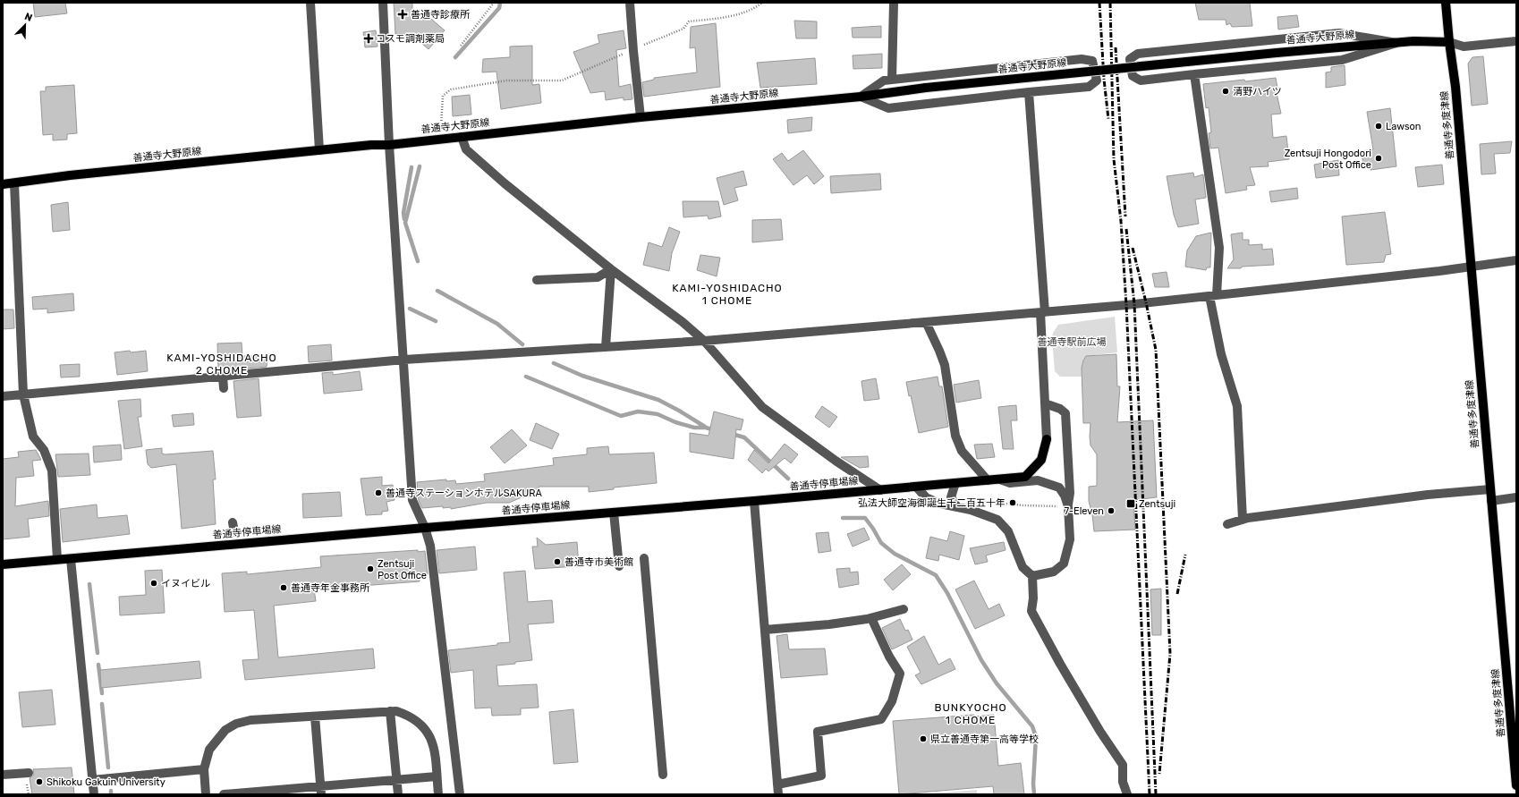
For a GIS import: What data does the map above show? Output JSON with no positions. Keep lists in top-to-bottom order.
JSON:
{
  "streets": {
    "main road": ["善通寺大野原線", "善通寺多度津線", "善通寺停車場線"]
  },
  "crossings": [
    ["善通寺大野原線", "善通寺多度津線"]
  ],
  "districts": ["KAMI-YOSHIDACHO 1 CHOME", "KAMI-YOSHIDACHO 2 CHOME", "BUNKYOCHO 1 CHOME"],
  "parks": ["善通寺駅前広場"],
  "places": {
    "health": ["善通寺診療所", "コスモ調剤薬局"],
    "other": [
      "清野ハイツ",
      "Lawson",
      "Zentsuji Hongodori Post Office",
      "善通寺ステーションホテルSAKURA",
      "弘法大師空海御誕生千二百五十年",
      "7-Eleven",
      "善通寺市美術館",
      "Zentsuji Post Office",
      "イヌイビル",
      "善通寺年金事務所",
      "県立善通寺第一高等学校",
      "Shikoku Gakuin University"
    ],
    "transit": ["Zentsuji"]
  },
  "north": "top right"
}
